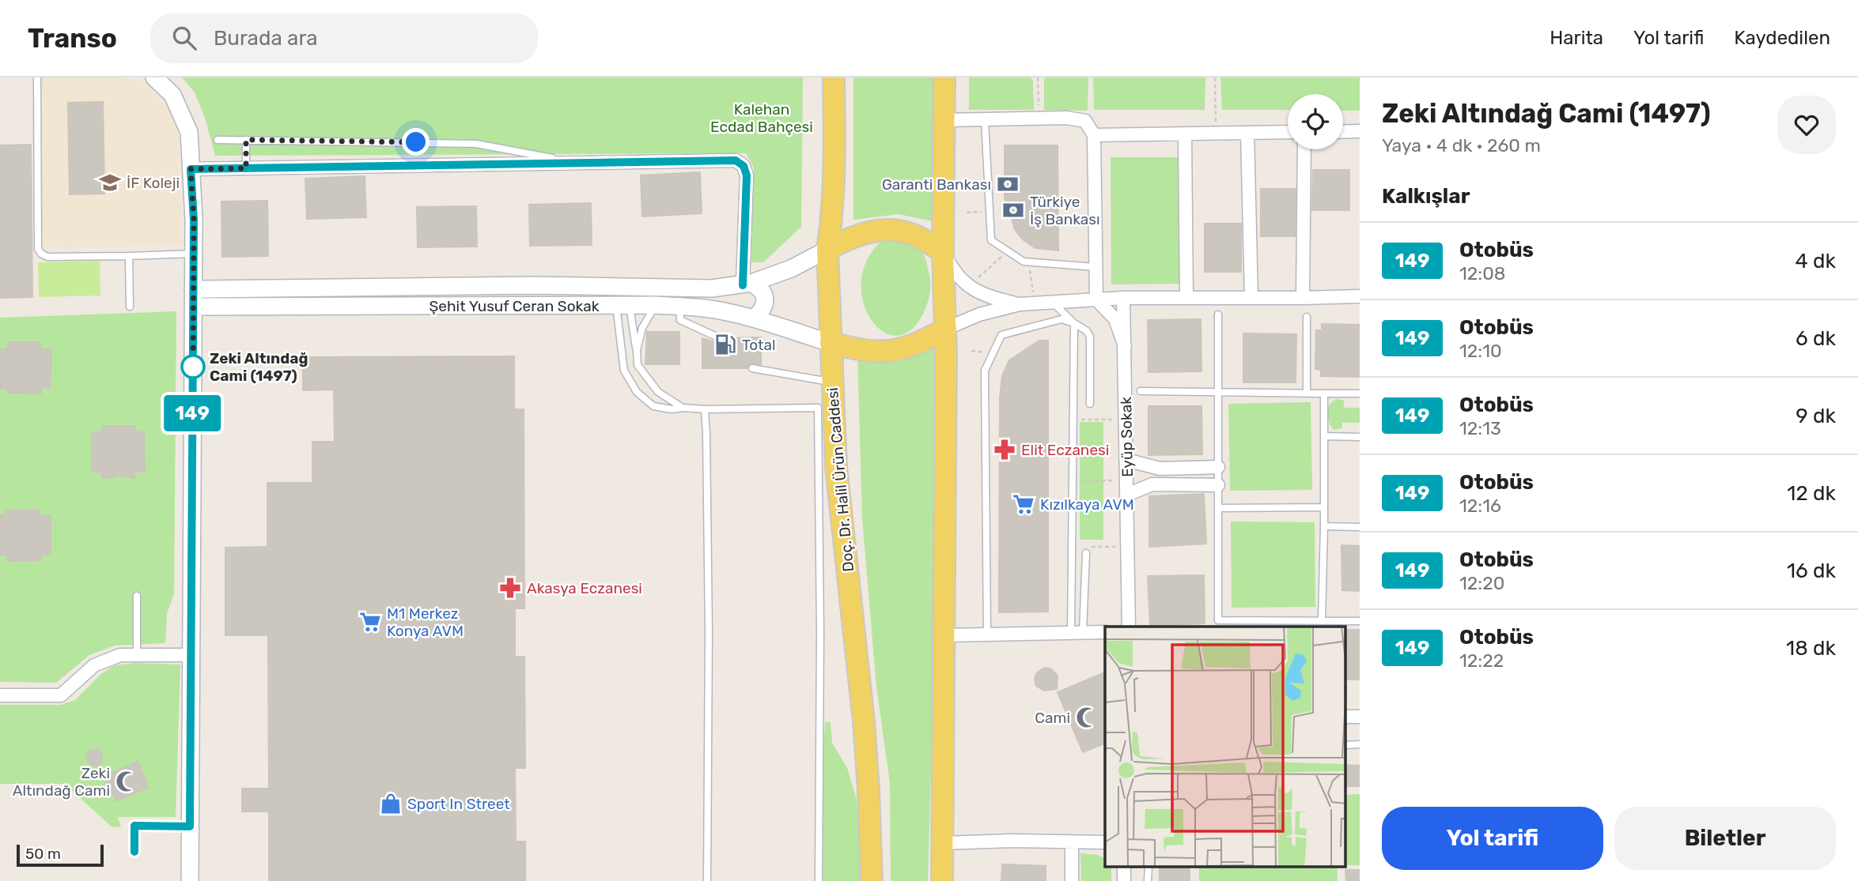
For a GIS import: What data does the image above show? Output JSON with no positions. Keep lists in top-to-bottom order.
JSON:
{
  "streets": {
    "main road": ["Doç. Dr. Halil Ürün Caddesi"],
    "street": ["Şehit Yusuf Ceran Sokak", "Eyüp Sokak"]
  },
  "crossings": [
    ["Şehit Yusuf Ceran Sokak", "Doç. Dr. Halil Ürün Caddesi"]
  ],
  "parks": ["Kalehan Ecdad Bahçesi"],
  "places": {
    "school or university": ["İF Koleji"],
    "bank": ["Garanti Bankası", "Türkiye İş Bankası"],
    "fuel station": ["Total"],
    "other": ["Zeki Altındağ Cami (1497)"],
    "pharmacy": ["Elit Eczanesi", "Akasya Eczanesi"],
    "supermarket": ["Kızılkaya AVM", "M1 Merkez Konya AVM"],
    "mosque": ["Cami", "Zeki Altındağ Cami"],
    "shop": ["Sport In Street"]
  },
  "lines": ["bus line 149"],
  "scale_bar": "50 m",
  "page": {
    "header": "Transo",
    "search": "Burada ara",
    "nav": ["Harita", "Yol tarifi", "Kaydedilen"],
    "on_map": "149",
    "heading": [
      ["Zeki Altındağ Cami (1497)", "Yaya · 4 dk · 260 m"],
      "Kalkışlar"
    ],
    "list": [
      {
        "mark": "149",
        "name": "Otobüs",
        "note": "12:08",
        "value": "4 dk"
      },
      {
        "mark": "149",
        "name": "Otobüs",
        "note": "12:10",
        "value": "6 dk"
      },
      {
        "mark": "149",
        "name": "Otobüs",
        "note": "12:13",
        "value": "9 dk"
      },
      {
        "mark": "149",
        "name": "Otobüs",
        "note": "12:16",
        "value": "12 dk"
      },
      {
        "mark": "149",
        "name": "Otobüs",
        "note": "12:20",
        "value": "16 dk"
      },
      {
        "mark": "149",
        "name": "Otobüs",
        "note": "12:22",
        "value": "18 dk"
      }
    ],
    "buttons": ["Yol tarifi", "Biletler"],
    "scale": "50 m"
  }
}
